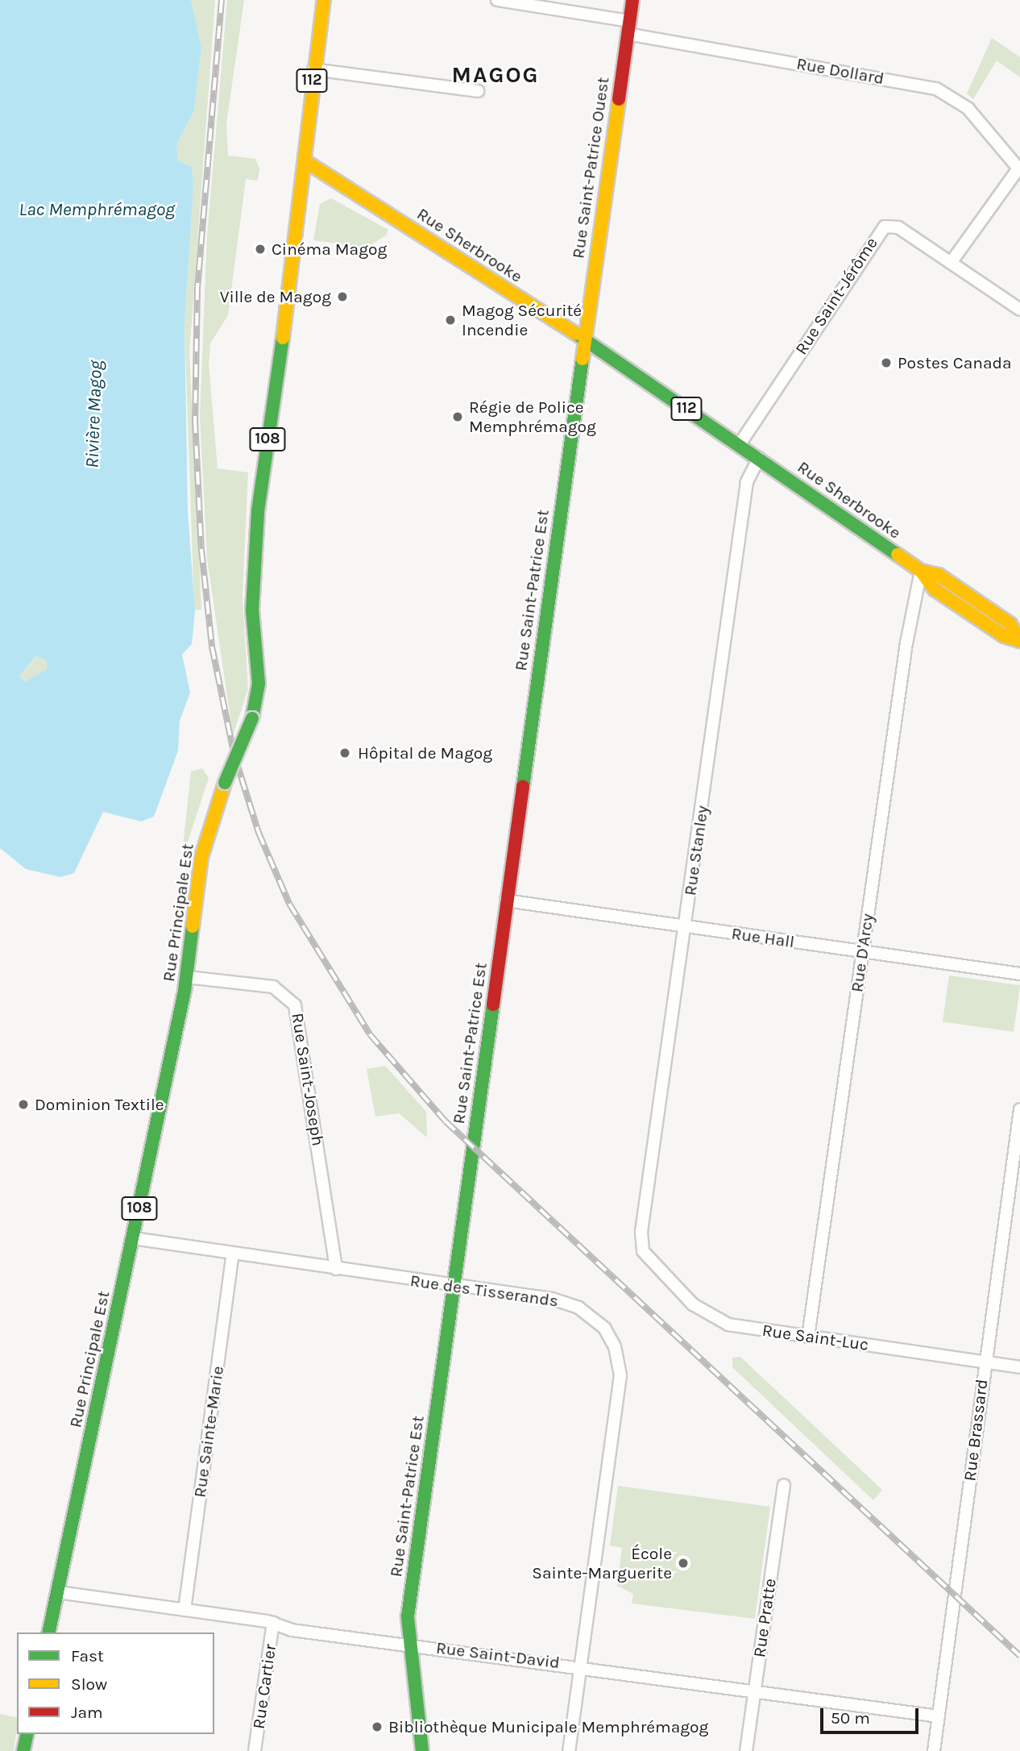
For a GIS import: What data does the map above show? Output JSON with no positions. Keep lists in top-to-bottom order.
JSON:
{
  "streets": {
    "main road": [
      "112",
      "Rue Saint-Patrice Ouest",
      "Rue Sherbrooke",
      "108",
      "Rue Saint-Patrice Est",
      "Rue Principale Est"
    ],
    "street": [
      "Rue Dollard",
      "Rue Saint-Jérôme",
      "Rue Stanley",
      "Rue Hall",
      "Rue D'Arcy",
      "Rue Saint-Joseph",
      "Rue des Tisserands",
      "Rue Saint-Luc",
      "Rue Brassard",
      "Rue Sainte-Marie",
      "Rue Pratte",
      "Rue Saint-David",
      "Rue Cartier"
    ]
  },
  "crossings": [
    ["Rue Dollard", "Rue Saint-Patrice Ouest"],
    ["112", "Rue Sherbrooke"],
    ["112", "Rue Principale Est"],
    ["Rue Saint-Patrice Ouest", "Rue Sherbrooke"],
    ["Rue Saint-Patrice Ouest", "Rue Saint-Patrice Est"],
    ["Rue Sherbrooke", "Rue Saint-Jérôme"],
    ["Rue Sherbrooke", "Rue Saint-Patrice Est"],
    ["Rue Sherbrooke", "Rue Stanley"],
    ["Rue Sherbrooke", "Rue Principale Est"],
    ["Rue Sherbrooke", "Rue D'Arcy"],
    ["Rue Saint-Patrice Est", "Rue Hall"],
    ["Rue Saint-Patrice Est", "Rue des Tisserands"],
    ["Rue Saint-Patrice Est", "Rue Saint-David"],
    ["Rue Stanley", "Rue Hall"],
    ["Rue Stanley", "Rue Saint-Luc"],
    ["Rue Principale Est", "Rue Saint-Joseph"],
    ["Rue Principale Est", "Rue des Tisserands"],
    ["Rue Principale Est", "Rue Saint-David"],
    ["Rue Hall", "Rue D'Arcy"],
    ["Rue D'Arcy", "Rue Saint-Luc"],
    ["Rue Saint-Joseph", "Rue des Tisserands"],
    ["Rue des Tisserands", "Rue Sainte-Marie"],
    ["Rue des Tisserands", "Rue Saint-David"],
    ["Rue Saint-Luc", "Rue Brassard"],
    ["Rue Brassard", "Rue Saint-David"],
    ["Rue Sainte-Marie", "Rue Saint-David"],
    ["Rue Pratte", "Rue Saint-David"],
    ["Rue Saint-David", "Rue Cartier"]
  ],
  "districts": ["MAGOG"],
  "water": ["Lac Memphrémagog", "Rivière Magog"],
  "places": [
    "Cinéma Magog",
    "Ville de Magog",
    "Magog Sécurité Incendie",
    "Postes Canada",
    "Régie de Police Memphrémagog",
    "Hôpital de Magog",
    "Dominion Textile",
    "École Sainte-Marguerite",
    "Bibliothèque Municipale Memphrémagog"
  ],
  "legend": ["Fast", "Slow", "Jam"],
  "scale_bar": "50 m"
}
